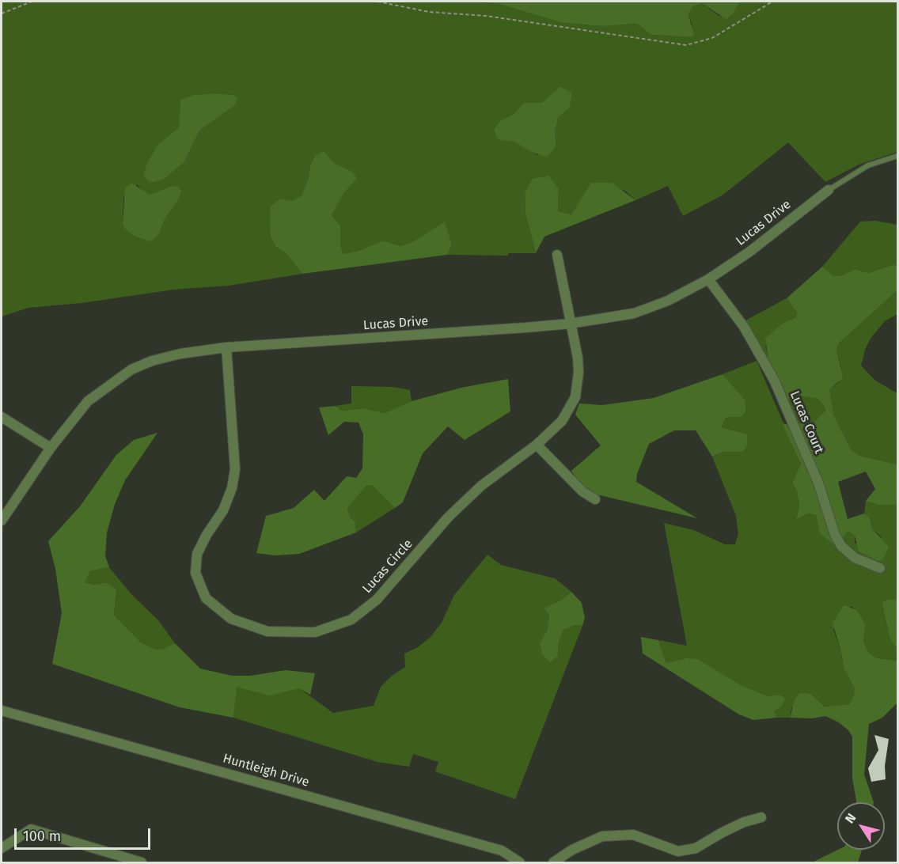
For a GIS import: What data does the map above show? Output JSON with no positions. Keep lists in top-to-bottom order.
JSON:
{
  "streets": {
    "street": [
      "Lucas Drive",
      "Lucas Court",
      "Lucas Circle",
      "Huntleigh Drive"
    ]
  },
  "crossings": [
    ["Lucas Drive", "Lucas Court"],
    ["Lucas Drive", "Lucas Circle"]
  ],
  "scale_bar": "100 m",
  "north": "top left"
}
